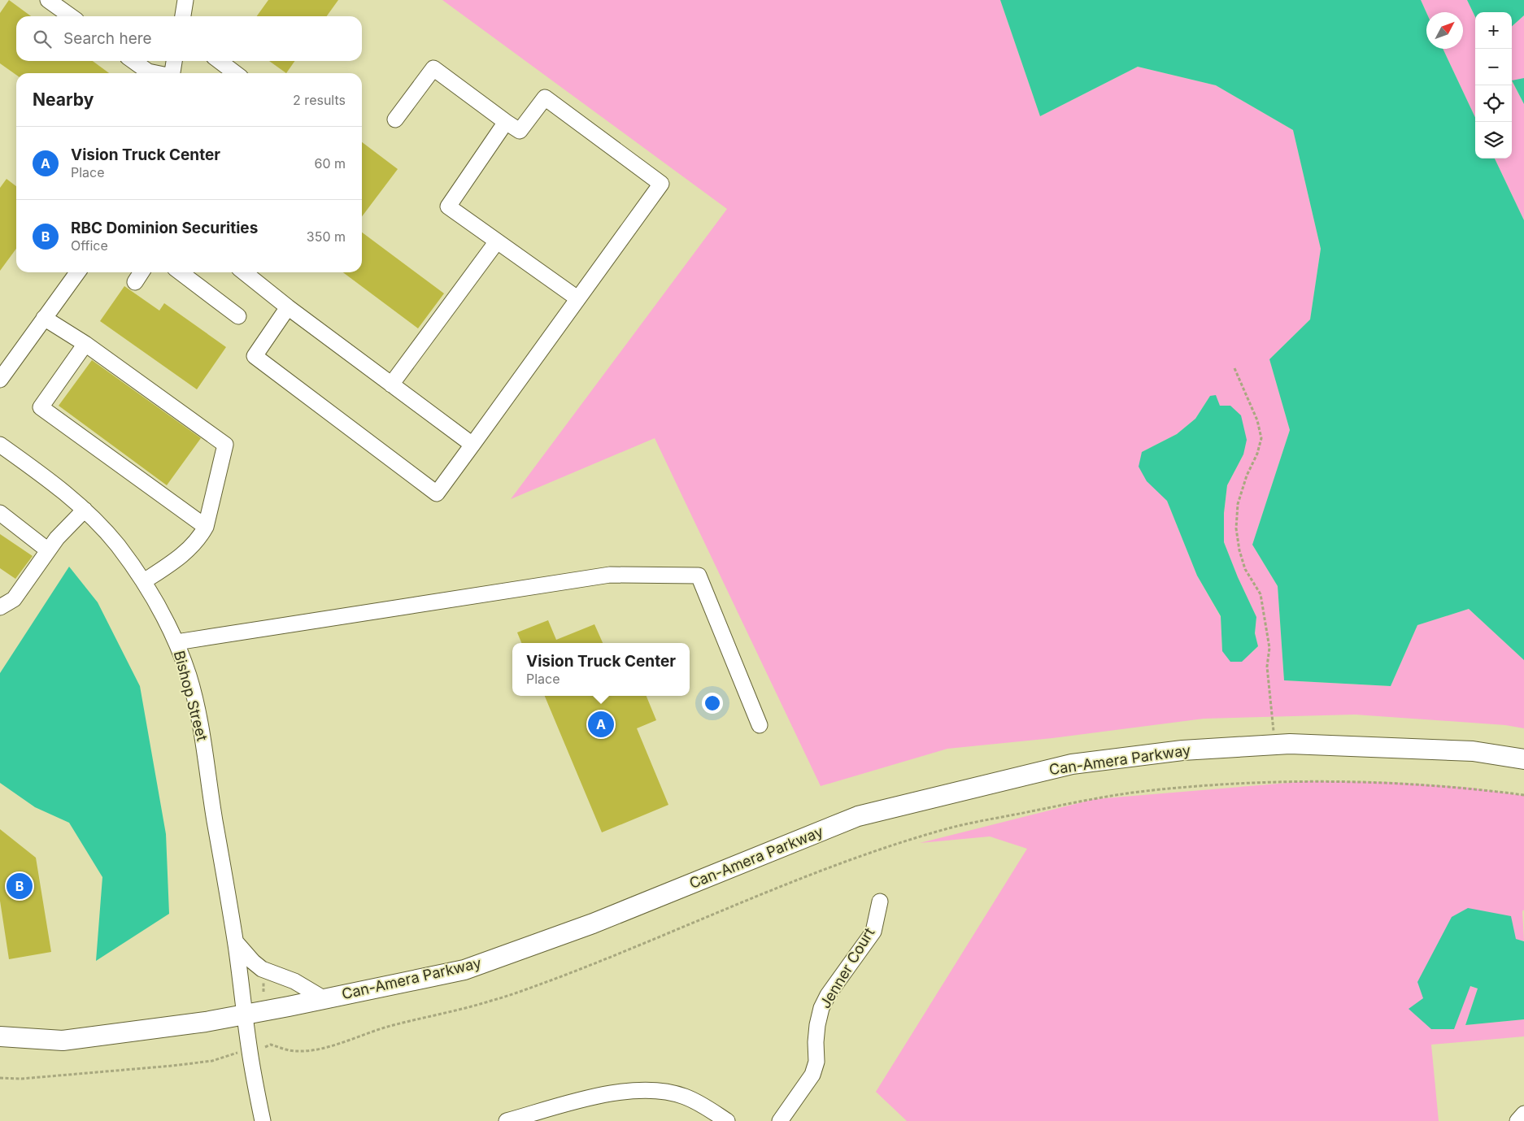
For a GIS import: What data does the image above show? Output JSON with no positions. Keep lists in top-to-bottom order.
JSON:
{
  "streets": {
    "main road": ["Can-Amera Parkway"],
    "street": ["Bishop Street", "Jenner Court"]
  },
  "crossings": [
    ["Bishop Street", "Can-Amera Parkway"]
  ],
  "north": "top right",
  "page": {
    "map_buttons": ["+", "−"],
    "search": "Search here",
    "heading": ["Nearby", "2 results"],
    "list": [
      {
        "mark": "A",
        "name": "Vision Truck Center",
        "note": "Place",
        "value": "60 m"
      },
      {
        "mark": "B",
        "name": "RBC Dominion Securities",
        "note": "Office",
        "value": "350 m"
      }
    ],
    "popup": ["Vision Truck Center", "Place"],
    "pins": ["A", "B"]
  }
}
